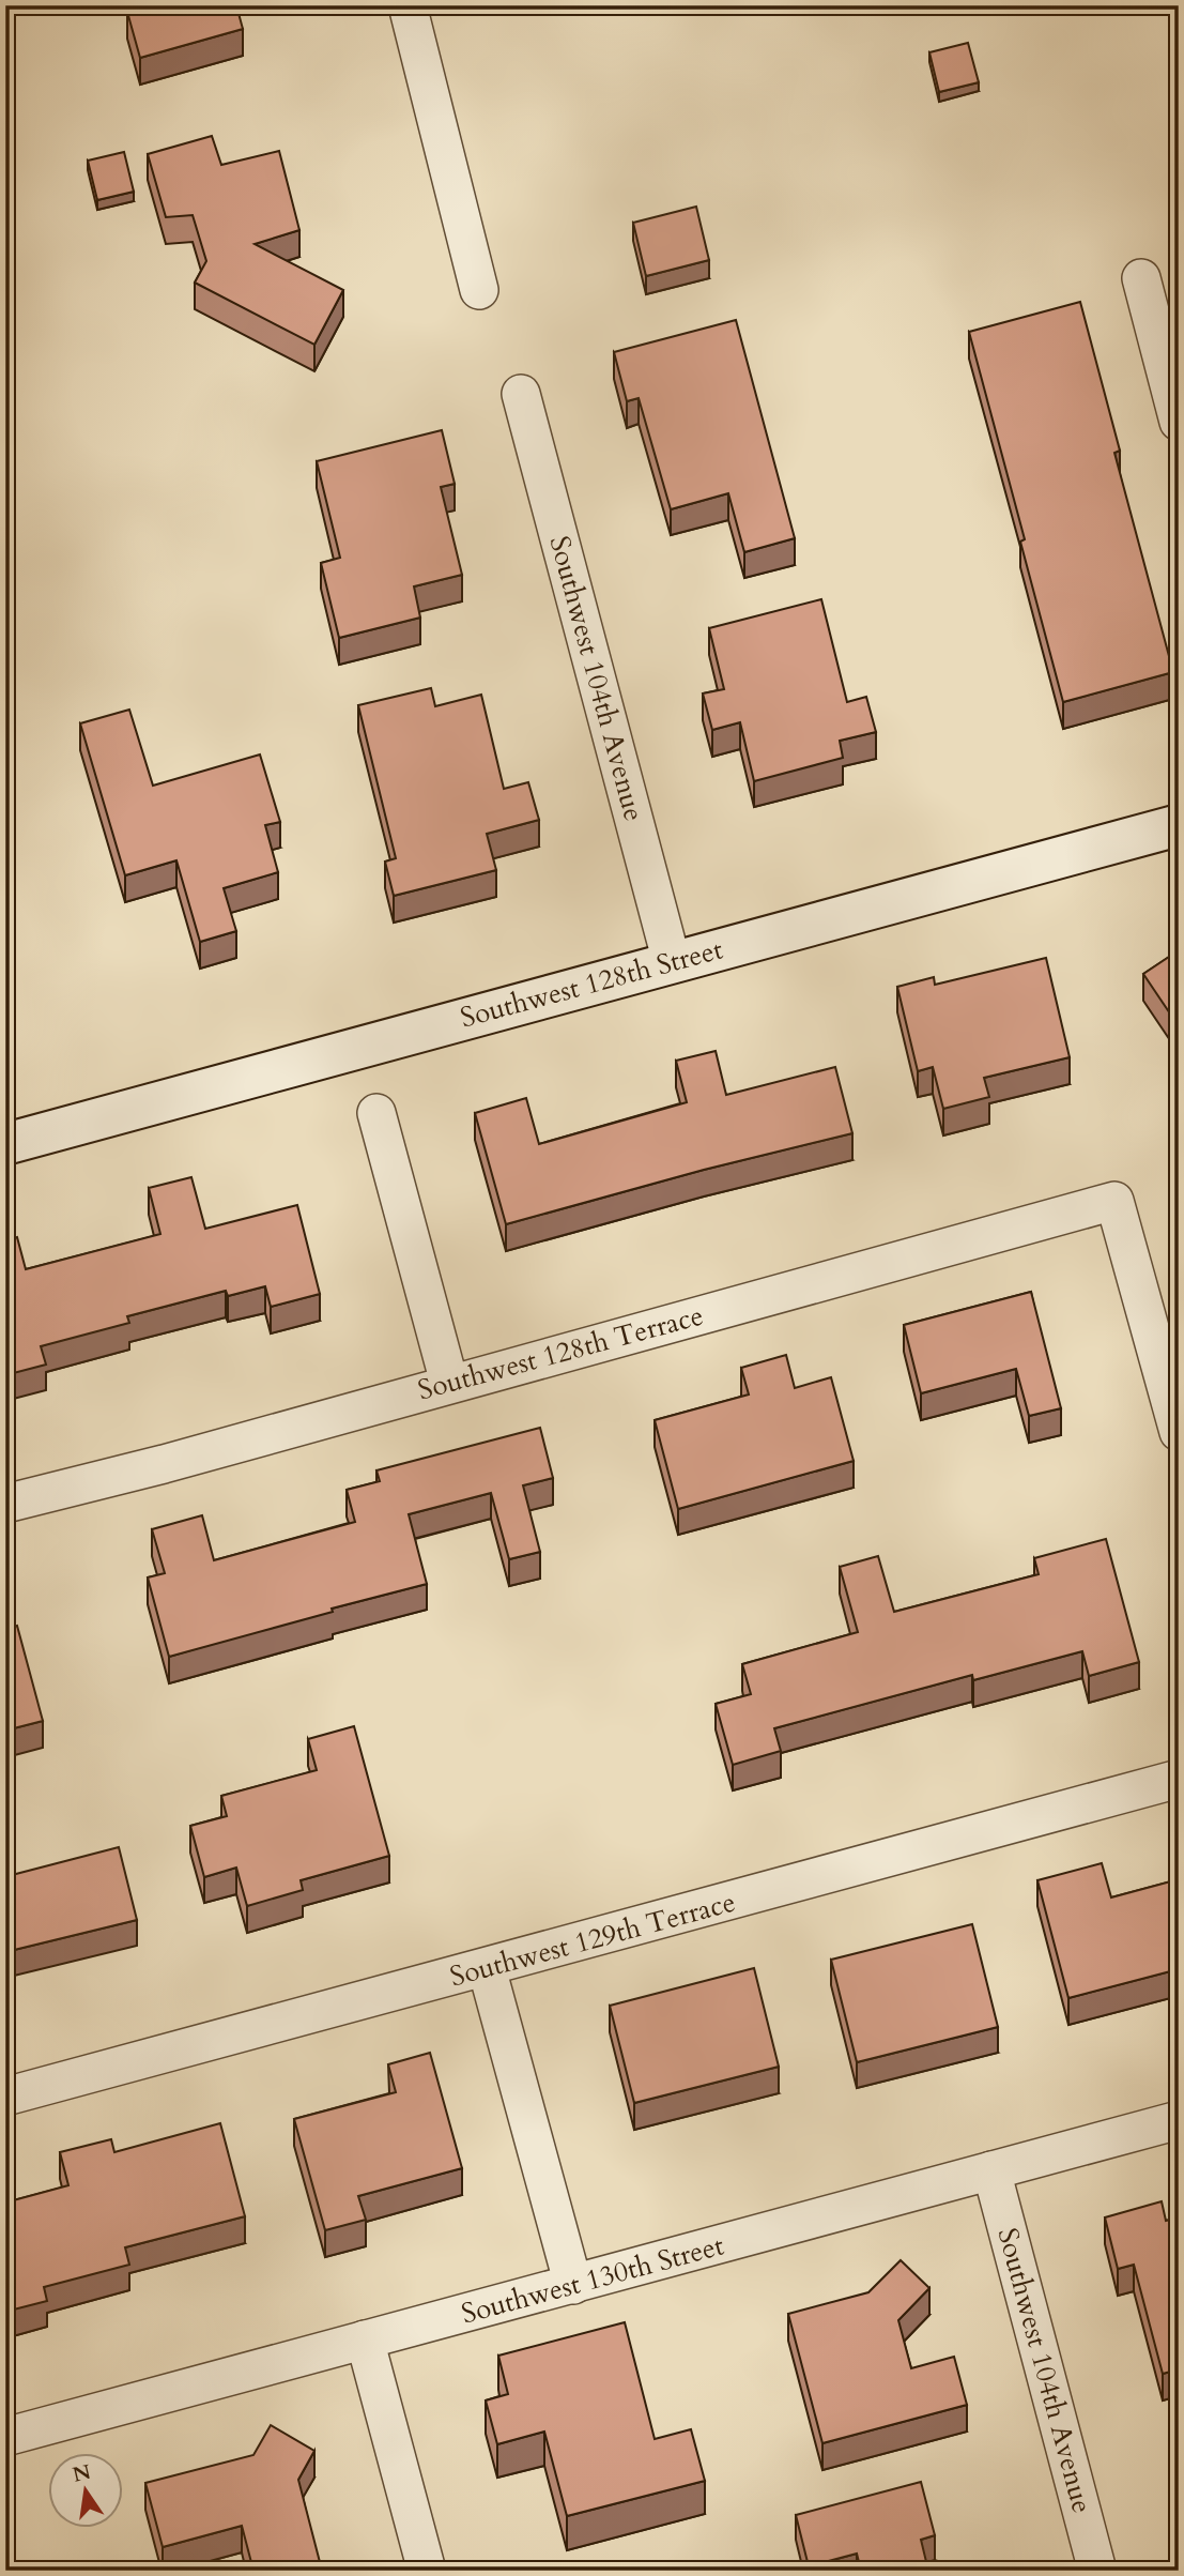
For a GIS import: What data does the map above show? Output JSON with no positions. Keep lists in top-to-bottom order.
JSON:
{
  "streets": {
    "street": [
      "Southwest 104th Avenue",
      "Southwest 128th Street",
      "Southwest 128th Terrace",
      "Southwest 129th Terrace",
      "Southwest 130th Street"
    ]
  },
  "crossings": [
    ["Southwest 104th Avenue", "Southwest 128th Street"],
    ["Southwest 104th Avenue", "Southwest 130th Street"]
  ],
  "north": "top"
}
